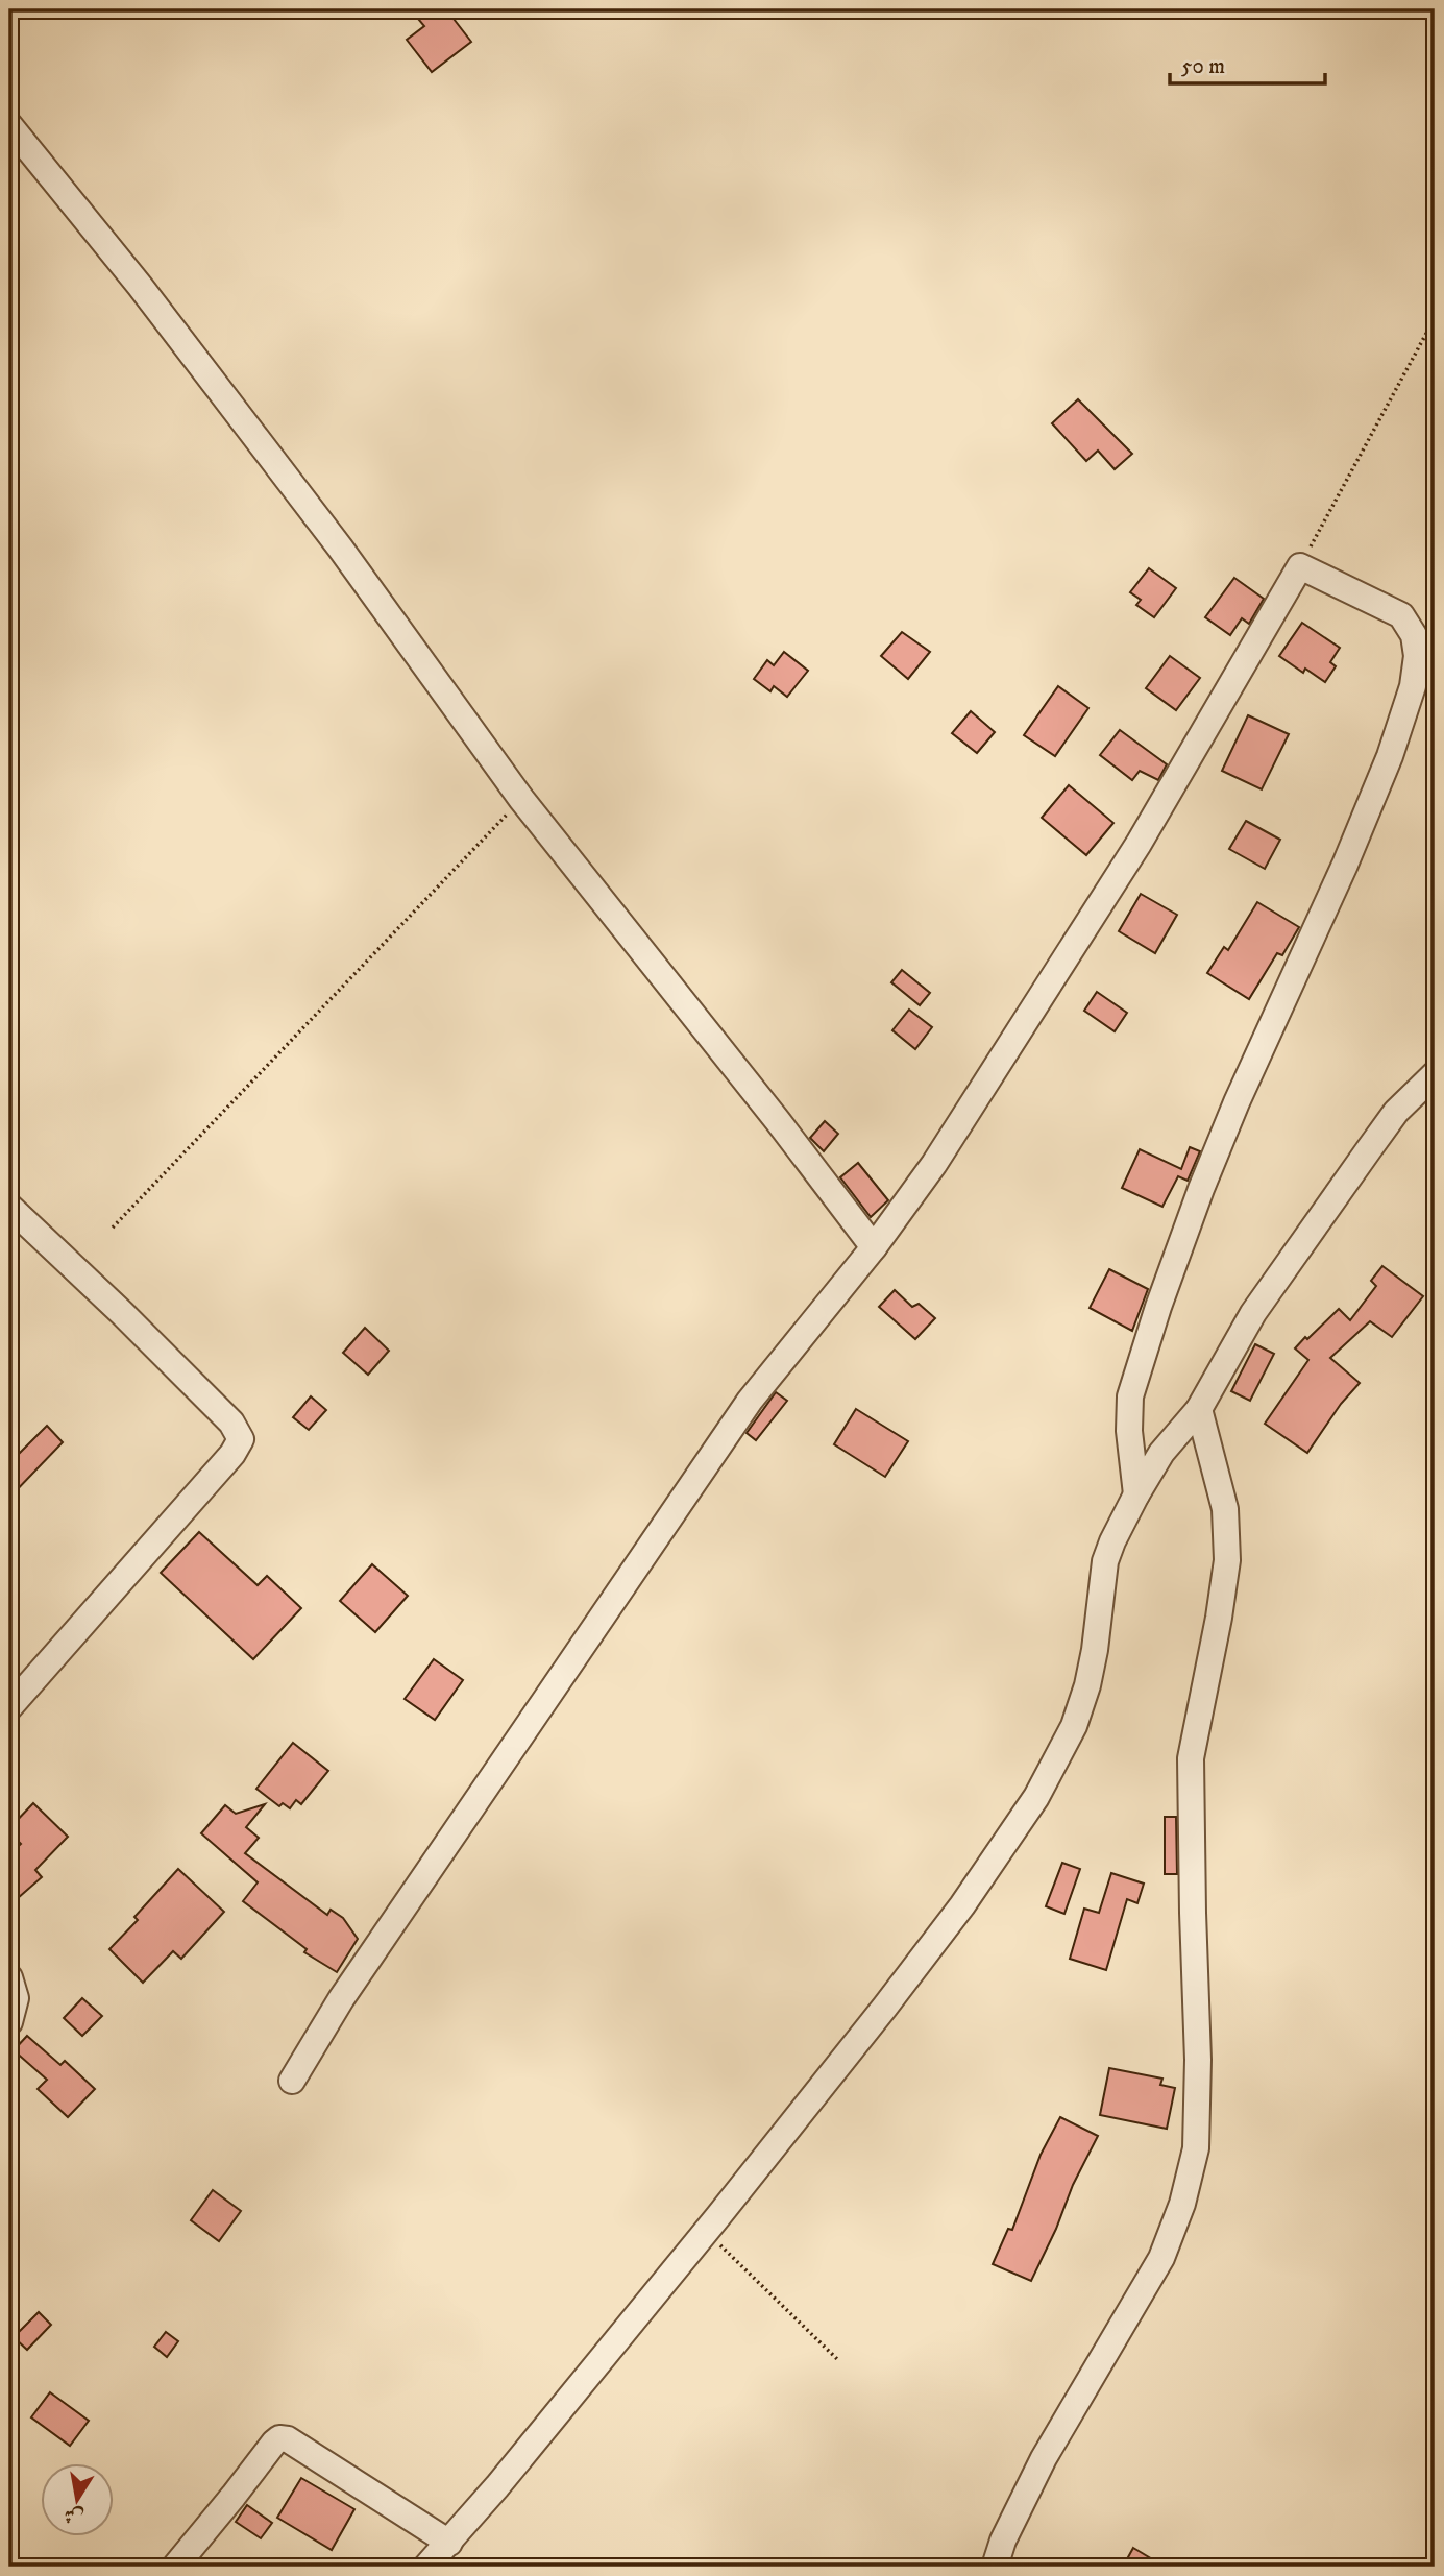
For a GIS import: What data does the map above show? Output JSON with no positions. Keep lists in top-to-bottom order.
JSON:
{
  "scale_bar": "50 m",
  "north": "bottom"
}
